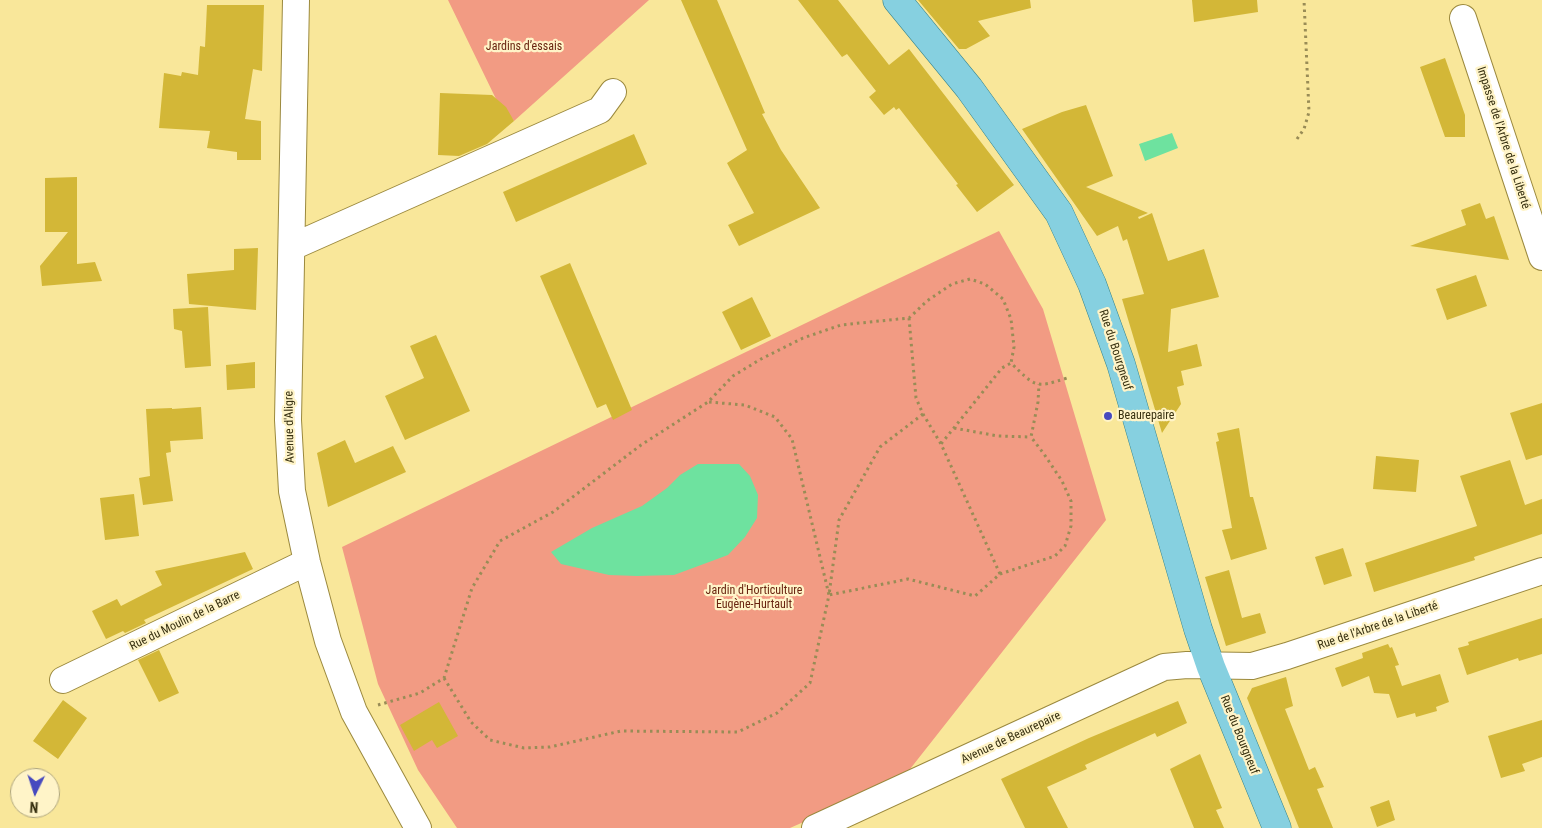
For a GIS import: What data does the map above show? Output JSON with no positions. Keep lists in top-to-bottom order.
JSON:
{
  "streets": {
    "main road": ["Rue du Bourgneuf"],
    "street": [
      "Impasse de l'Arbre de la Liberté",
      "Avenue d'Aligre",
      "Rue du Moulin de la Barre",
      "Rue de l'Arbre de la Liberté",
      "Avenue de Beaurepaire"
    ]
  },
  "crossings": [
    ["Rue du Bourgneuf", "Rue de l'Arbre de la Liberté"],
    ["Rue du Bourgneuf", "Avenue de Beaurepaire"],
    ["Avenue d'Aligre", "Rue du Moulin de la Barre"],
    ["Rue de l'Arbre de la Liberté", "Avenue de Beaurepaire"]
  ],
  "parks": ["Jardins d’essais", "Jardin d'Horticulture Eugène-Hurtault"],
  "places": ["Beaurepaire"],
  "north": "bottom"
}
